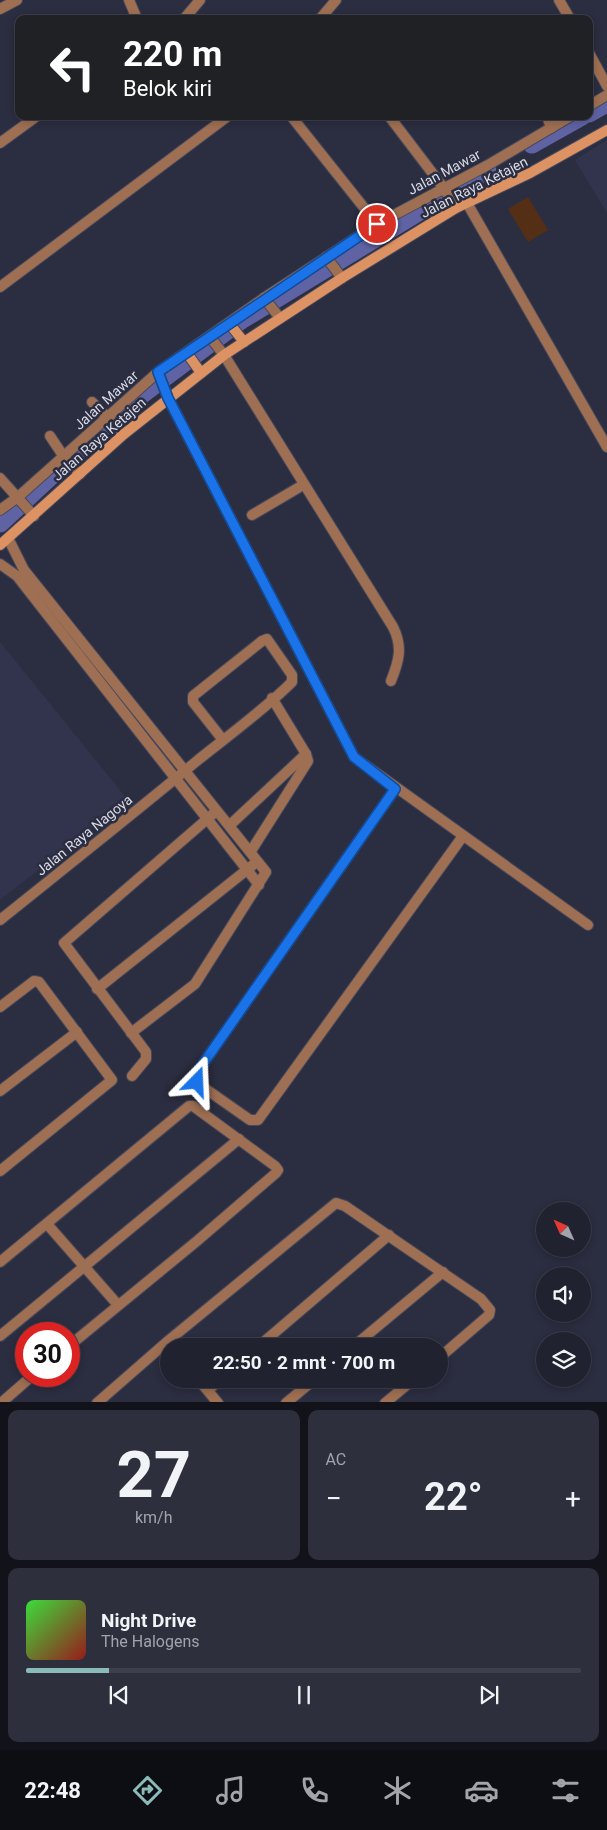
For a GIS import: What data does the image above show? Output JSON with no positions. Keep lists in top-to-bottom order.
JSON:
{
  "streets": {
    "street": ["Jalan Mawar", "Jalan Raya Ketajen", "Jalan Raya Nagoya"]
  },
  "crossings": [
    ["Jalan Mawar", "Jalan Raya Ketajen"]
  ],
  "north": "top left",
  "page": {
    "turn": ["220 m", "Belok kiri"],
    "limit": "30",
    "trip": "22:50 · 2 mnt · 700 m",
    "tile": [
      ["27", "km/h"],
      "AC"
    ],
    "heat": ["−", "22°", "+"],
    "song": ["Night Drive", "The Halogens"],
    "tabs": "22:48"
  }
}
